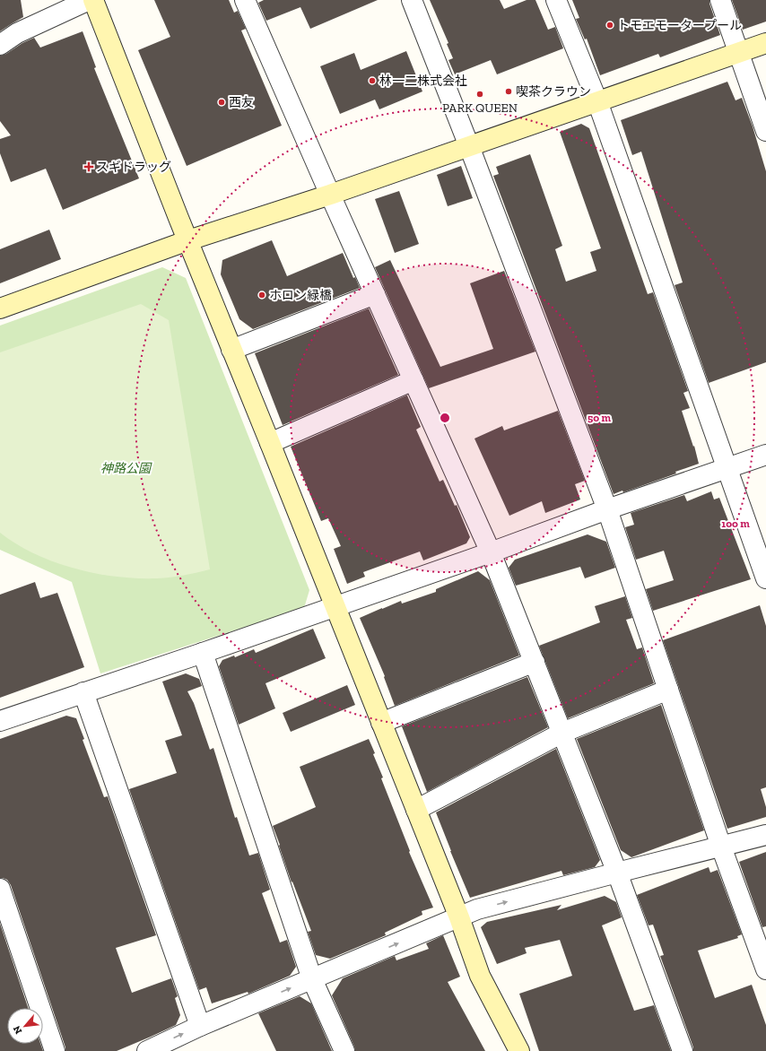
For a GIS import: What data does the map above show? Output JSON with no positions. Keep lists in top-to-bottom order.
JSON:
{
  "parks": ["神路公園"],
  "places": {
    "other": [
      "トモエモータープール",
      "林一二株式会社",
      "喫茶クラウン",
      "PARK QUEEN",
      "西友",
      "ホロン緑橋"
    ],
    "health": ["スギドラッグ"]
  },
  "north": "bottom left",
  "rings": ["50 m", "100 m"]
}
